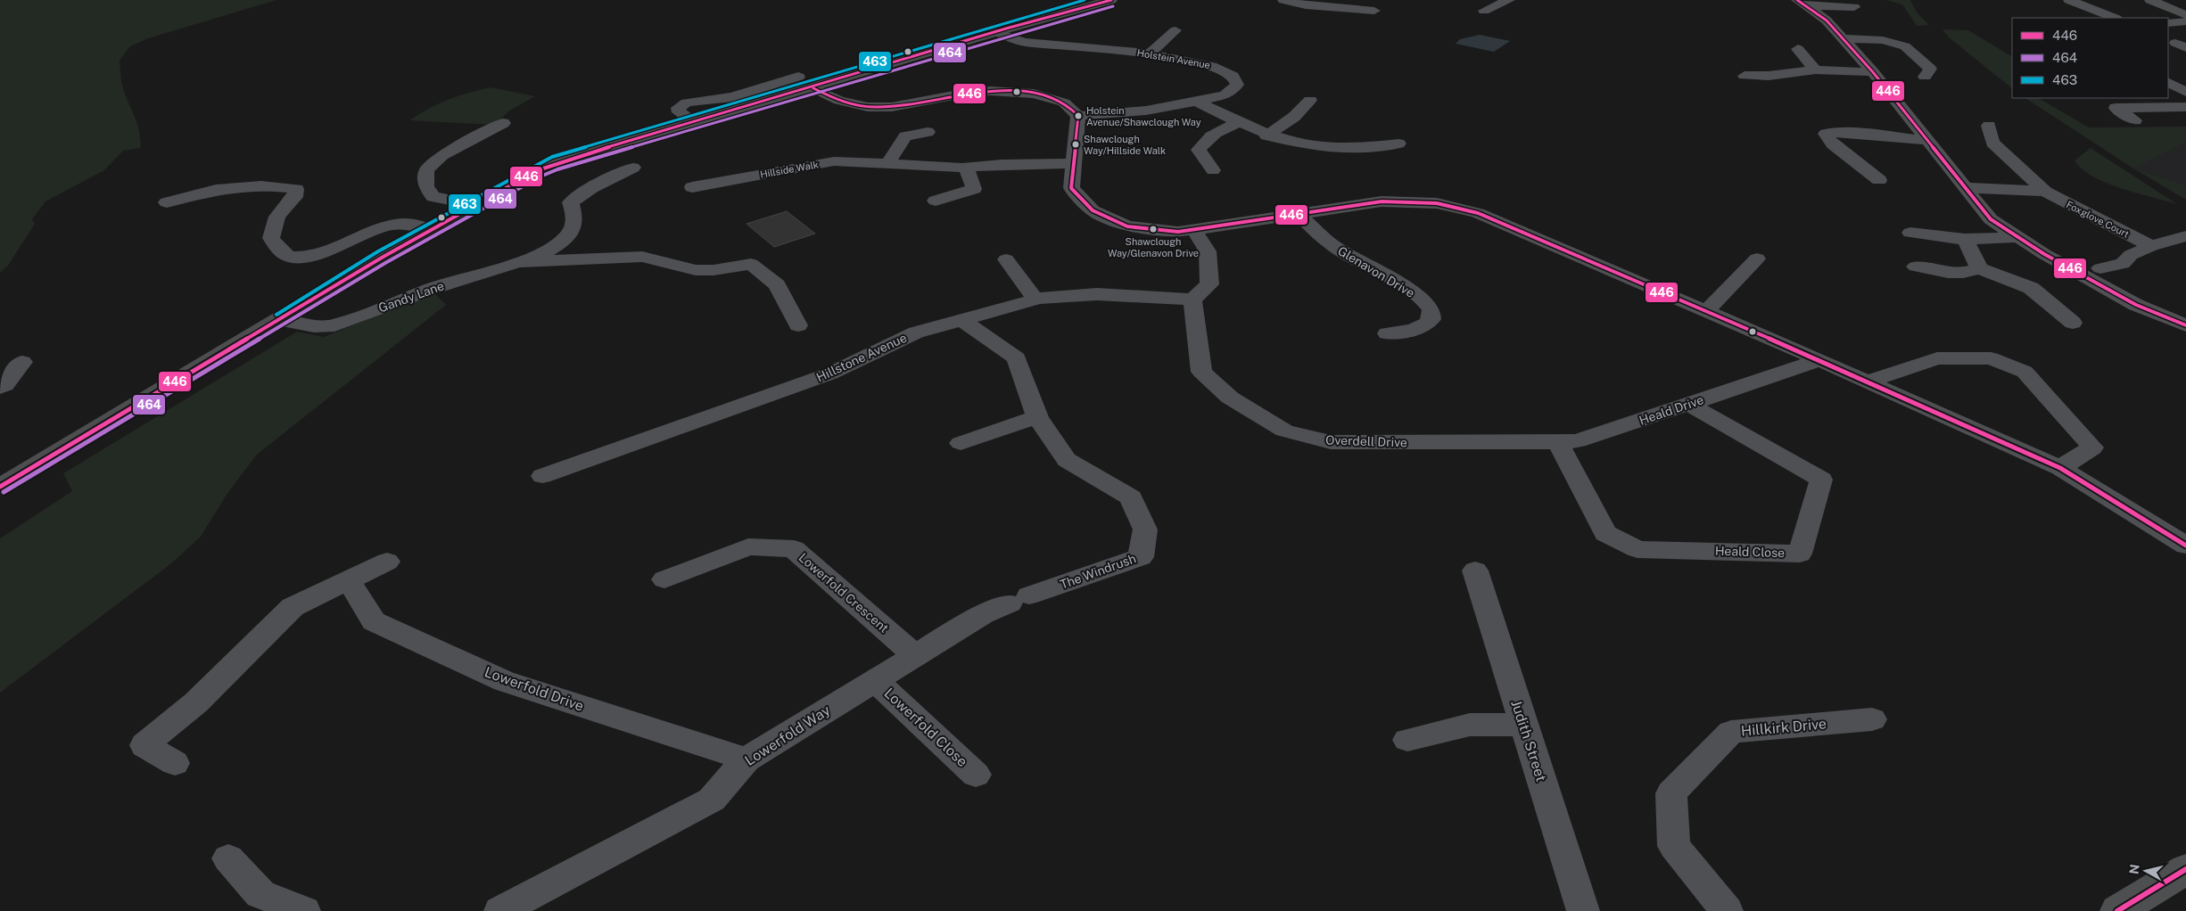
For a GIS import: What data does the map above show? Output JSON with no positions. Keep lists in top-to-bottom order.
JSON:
{
  "streets": {
    "street": [
      "Holstein Avenue",
      "Hillside Walk",
      "Foxglove Court",
      "Glenavon Drive",
      "Gandy Lane",
      "Hillstone Avenue",
      "Heald Drive",
      "Overdell Drive",
      "Heald Close",
      "The Windrush",
      "Lowerfold Crescent",
      "Lowerfold Drive",
      "Lowerfold Close",
      "Hillkirk Drive",
      "Lowerfold Way",
      "Judith Street"
    ]
  },
  "crossings": [
    ["Hillstone Avenue", "Overdell Drive"],
    ["Hillstone Avenue", "The Windrush"],
    ["Heald Drive", "Overdell Drive"],
    ["Heald Drive", "Heald Close"],
    ["The Windrush", "Lowerfold Way"],
    ["Lowerfold Crescent", "Lowerfold Way"],
    ["Lowerfold Drive", "Lowerfold Way"],
    ["Lowerfold Close", "Lowerfold Way"]
  ],
  "places": ["Holstein Avenue/Shawclough Way", "Shawclough Way/Hillside Walk", "Shawclough Way/Glenavon Drive"],
  "lines": ["transit line 446", "transit line 463", "transit line 464"],
  "legend": ["446", "464", "463"],
  "north": "left"
}
